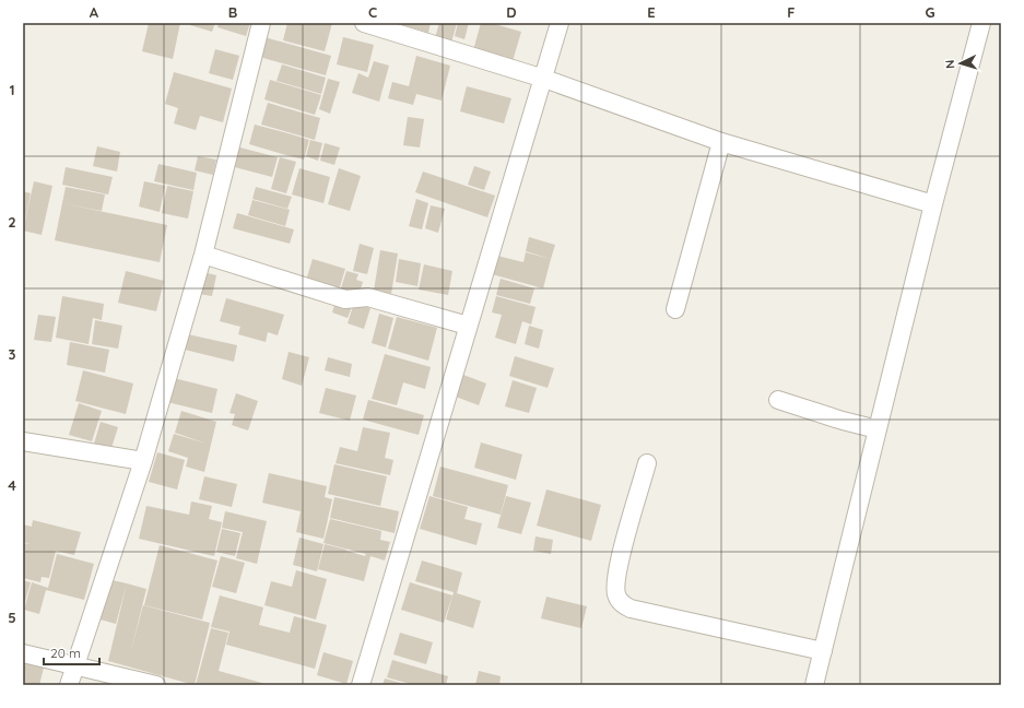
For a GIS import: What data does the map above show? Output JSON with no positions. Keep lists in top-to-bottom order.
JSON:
{
  "scale_bar": "20 m",
  "north": "left",
  "grid": {
    "columns": [
      "A",
      "B",
      "C",
      "D",
      "E",
      "F",
      "G"
    ],
    "rows": [
      "1",
      "2",
      "3",
      "4",
      "5"
    ]
  }
}
